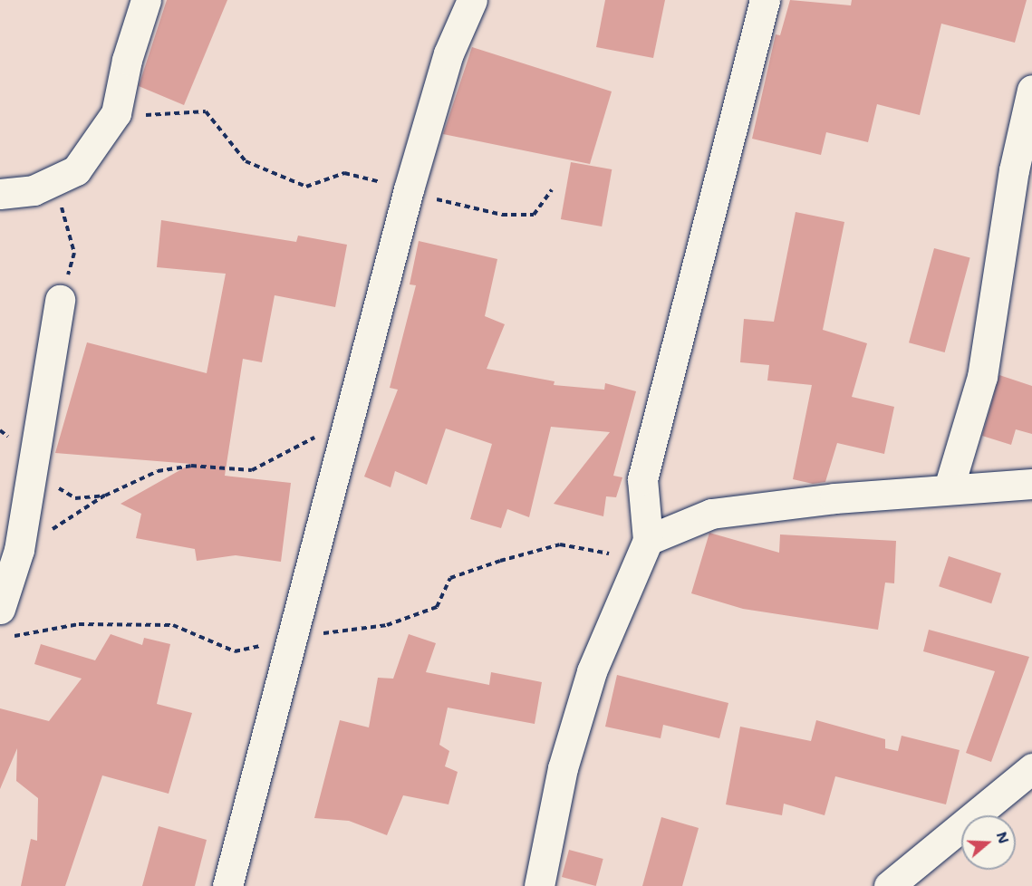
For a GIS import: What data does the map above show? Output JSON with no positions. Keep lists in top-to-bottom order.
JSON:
{
  "north": "right"
}
